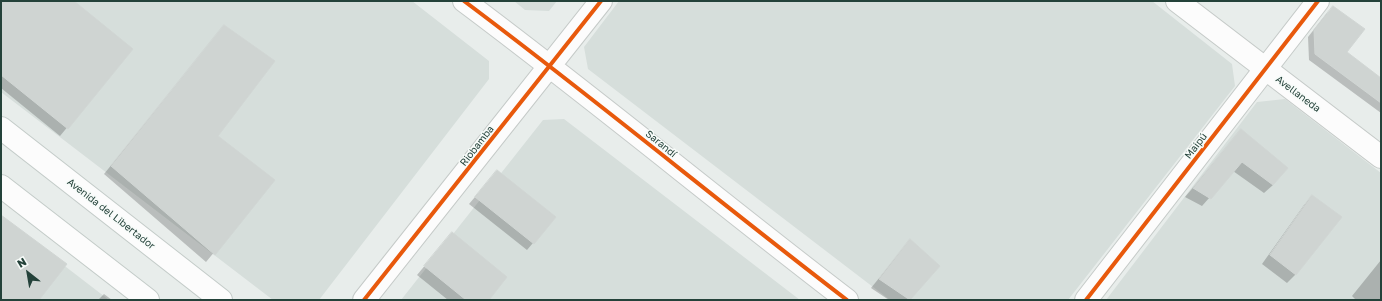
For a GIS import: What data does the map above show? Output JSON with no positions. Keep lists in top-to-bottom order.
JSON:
{
  "streets": {
    "street": [
      "Avellaneda",
      "Sarandí",
      "Riobamba",
      "Maipú",
      "Avenida del Libertador"
    ]
  },
  "crossings": [
    ["Avellaneda", "Maipú"],
    ["Sarandí", "Riobamba"]
  ],
  "north": "top left"
}
